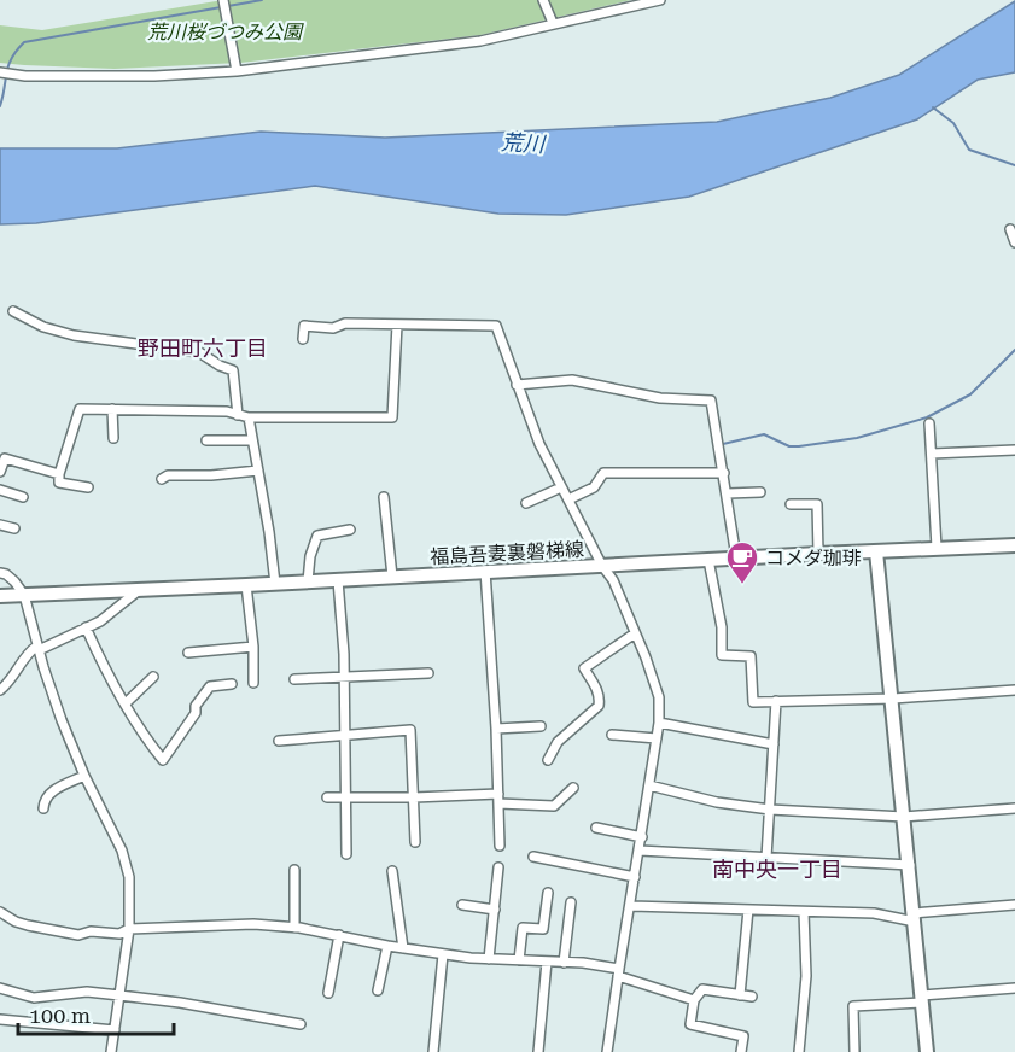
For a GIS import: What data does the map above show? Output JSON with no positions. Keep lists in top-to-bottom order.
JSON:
{
  "streets": {
    "main road": ["福島吾妻裏磐梯線"]
  },
  "districts": ["野田町六丁目", "南中央一丁目"],
  "water": ["荒川"],
  "parks": ["荒川桜づつみ公園"],
  "places": {
    "cafe": ["コメダ珈琲"]
  },
  "scale_bar": "100 m"
}
